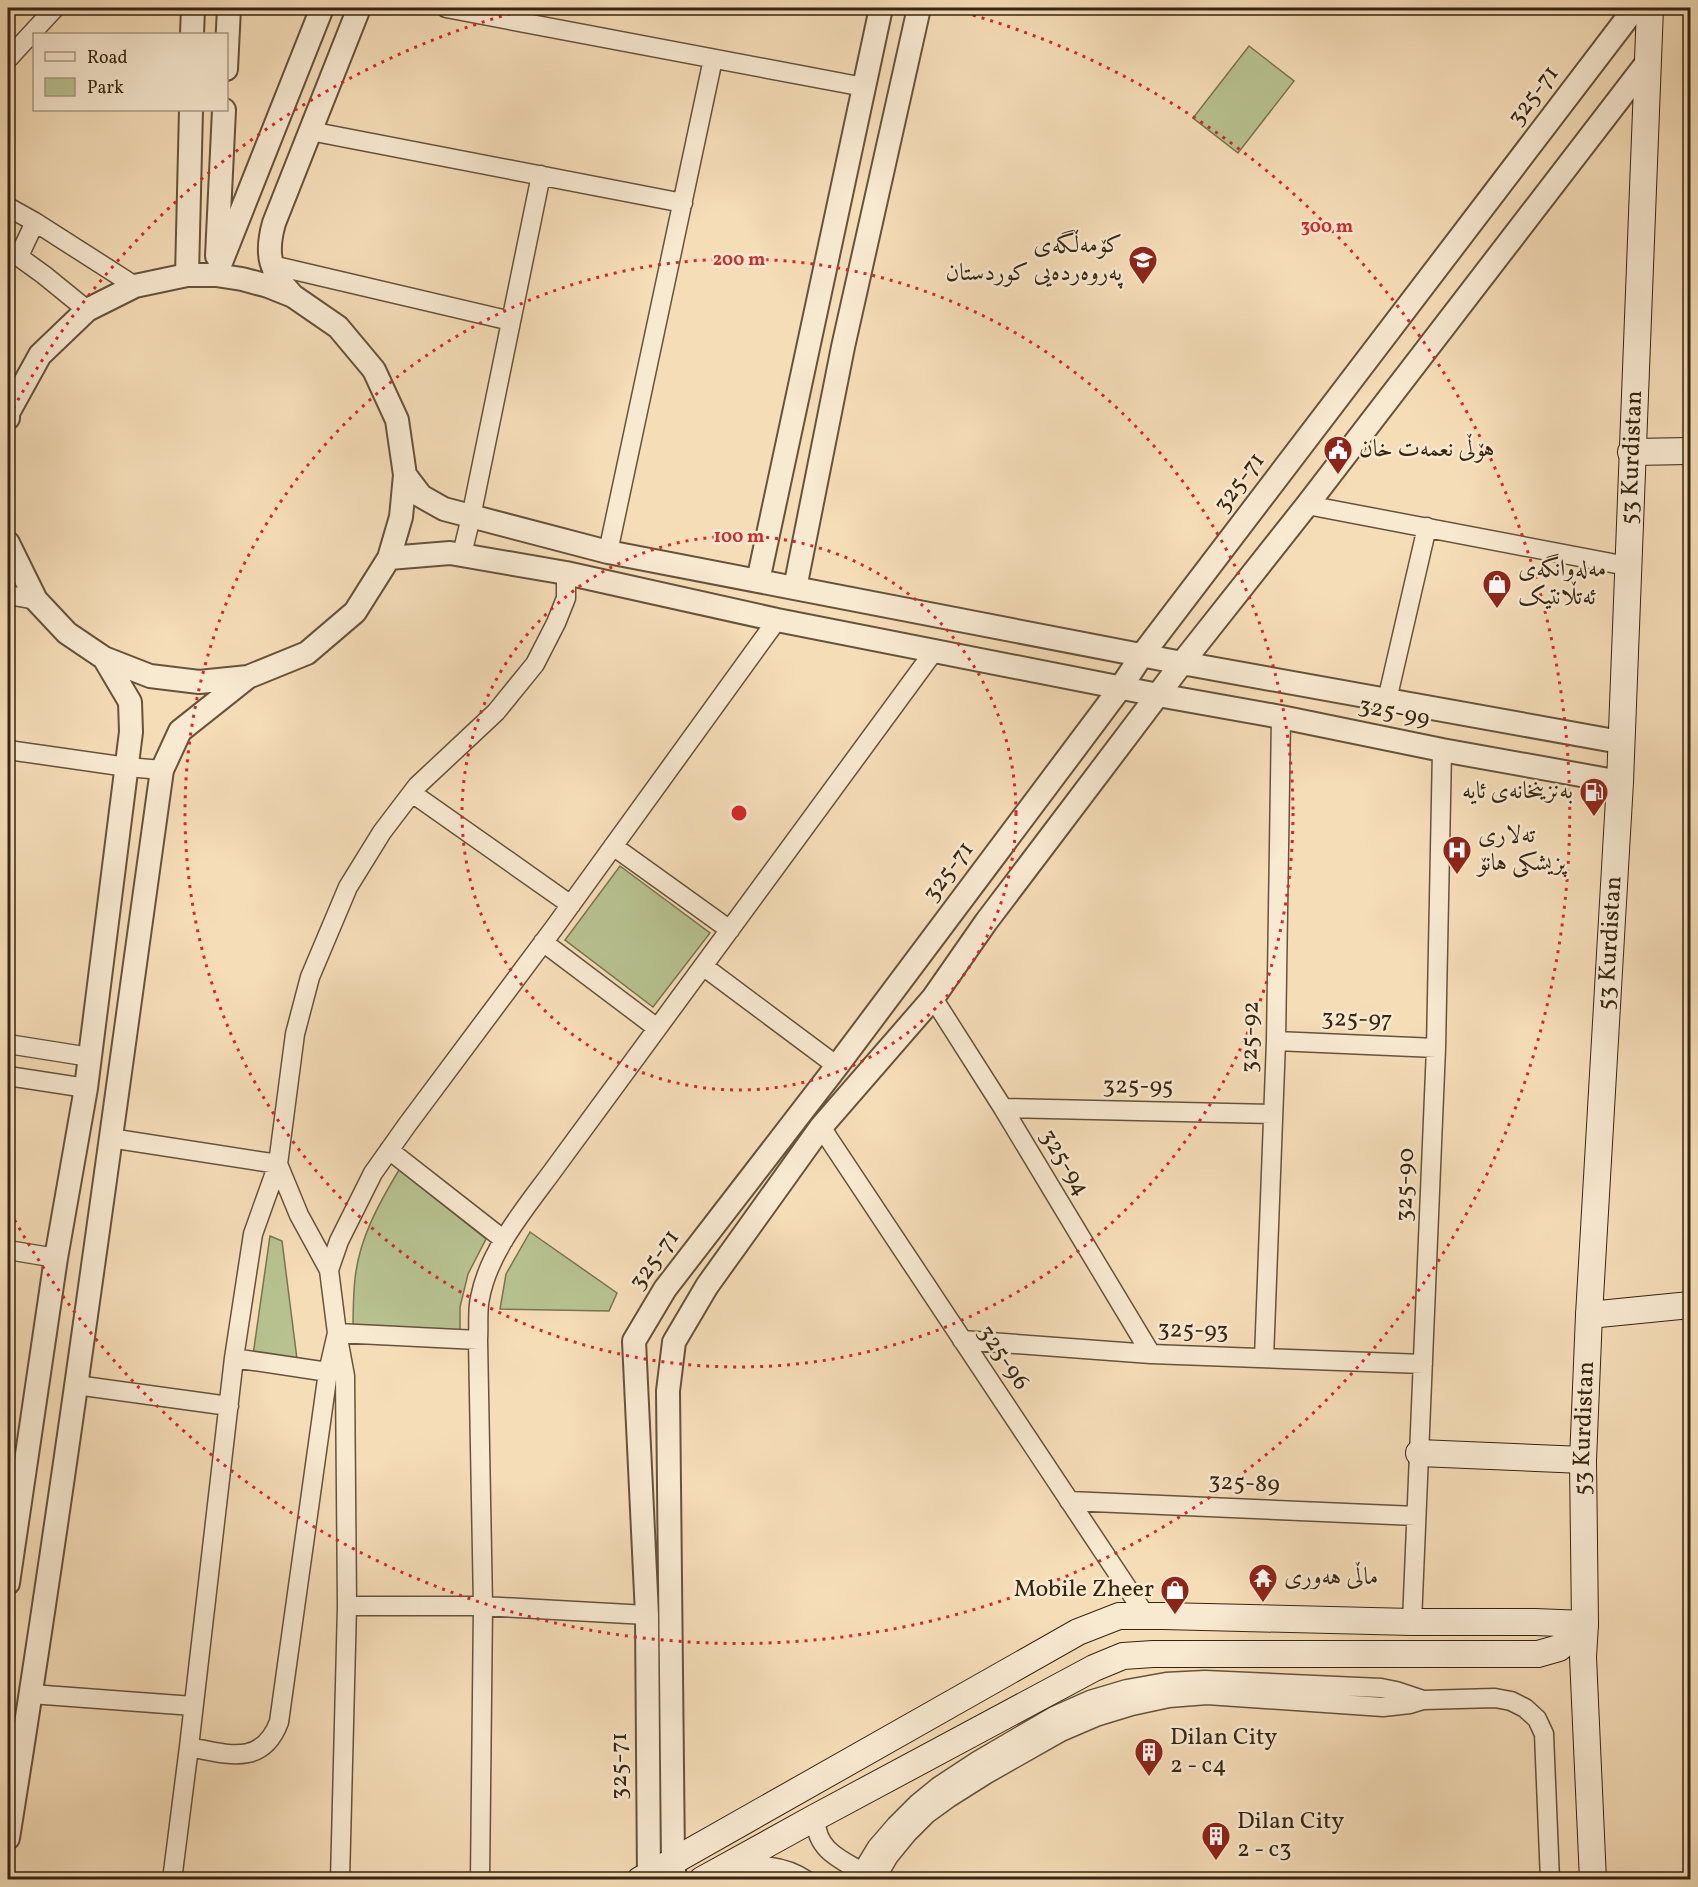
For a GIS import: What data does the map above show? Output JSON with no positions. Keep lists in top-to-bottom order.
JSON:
{
  "streets": {
    "main road": ["53 Kurdistan"],
    "street": [
      "325-71",
      "325-99",
      "325-97",
      "325-92",
      "325-95",
      "325-94",
      "325-90",
      "325-93",
      "325-96",
      "325-89"
    ]
  },
  "crossings": [
    ["325-71", "325-99"],
    ["53 Kurdistan", "325-99"],
    ["325-99", "325-92"],
    ["325-99", "325-90"],
    ["325-97", "325-92"],
    ["325-97", "325-90"],
    ["325-92", "325-95"],
    ["325-92", "325-93"],
    ["325-95", "325-94"],
    ["325-94", "325-93"],
    ["325-90", "325-93"],
    ["325-90", "325-89"],
    ["325-93", "325-96"],
    ["325-96", "325-89"]
  ],
  "places": {
    "school or university": ["كۆمەڵگەی پەروەردەیی كوردستان"],
    "public building": ["هۆڵی نعمەت خان"],
    "shop": ["مەلەوانگەی ئەتڵانتیک", "Mobile Zheer"],
    "fuel station": ["بەنزینخانەی ئایە"],
    "hospital": ["تەلاری پزیشکی هانۆ"],
    "temple": ["ماڵی هەوری"],
    "building": ["Dilan City 2 - c4", "Dilan City 2 - c3"]
  },
  "legend": ["Road", "Park"],
  "rings": ["300 m", "200 m", "100 m"]
}
